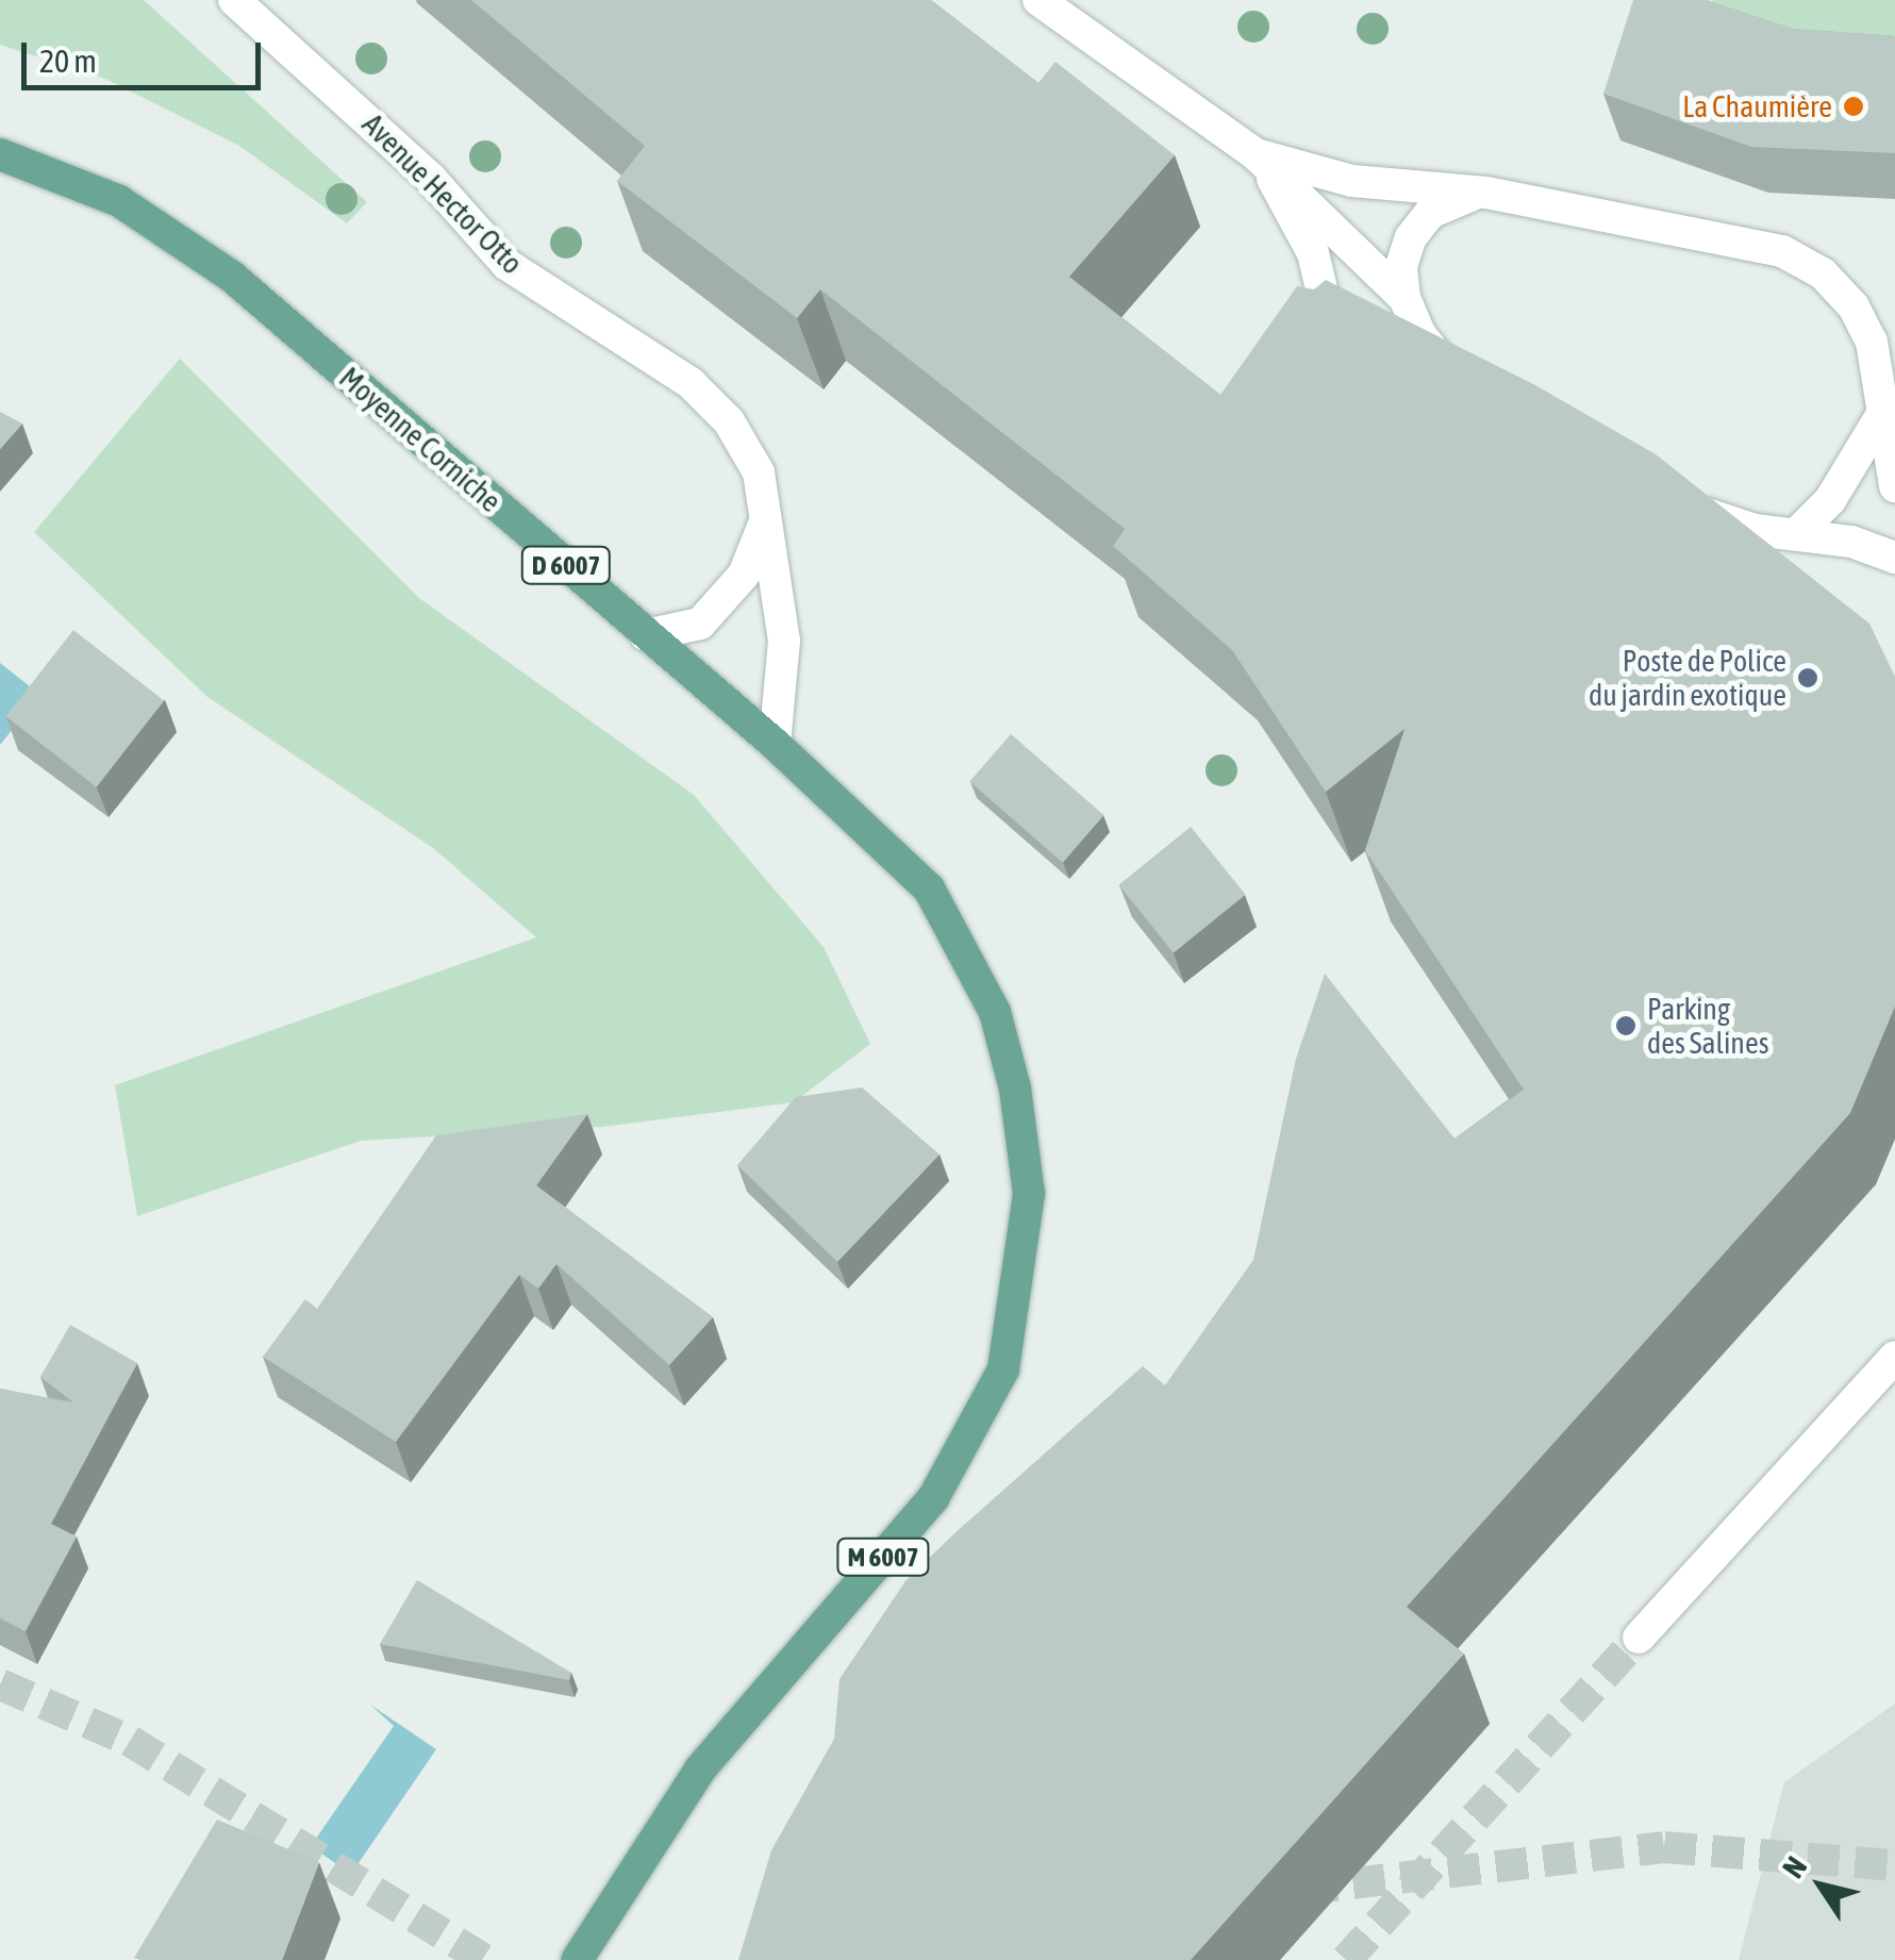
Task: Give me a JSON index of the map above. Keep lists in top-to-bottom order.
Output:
{
  "streets": {
    "main road": [
      "Avenue Hector Otto",
      "Moyenne Corniche",
      "D 6007",
      "M 6007"
    ]
  },
  "crossings": [
    ["Avenue Hector Otto", "Moyenne Corniche"],
    ["Moyenne Corniche", "M 6007"]
  ],
  "places": ["La Chaumière", "Poste de Police du jardin exotique", "Parking des Salines"],
  "scale_bar": "20 m",
  "north": "top left"
}
